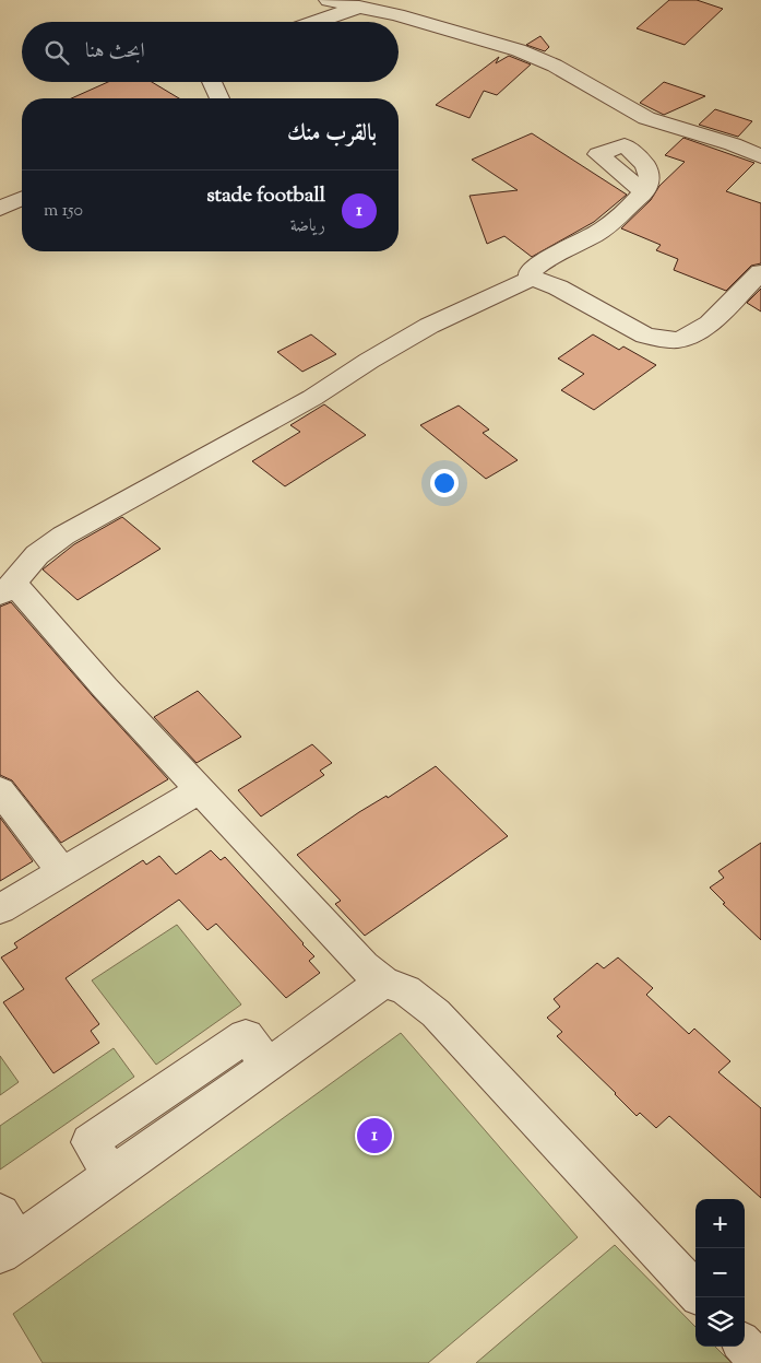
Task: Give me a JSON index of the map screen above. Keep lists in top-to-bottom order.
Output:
{
  "page": {
    "search": "ابحث هنا",
    "heading": "بالقرب منك",
    "list": [
      {
        "mark": "1",
        "name": "stade football",
        "note": "رياضة",
        "value": "150 m"
      }
    ],
    "pins": "1",
    "map_buttons": ["+", "−"]
  }
}
